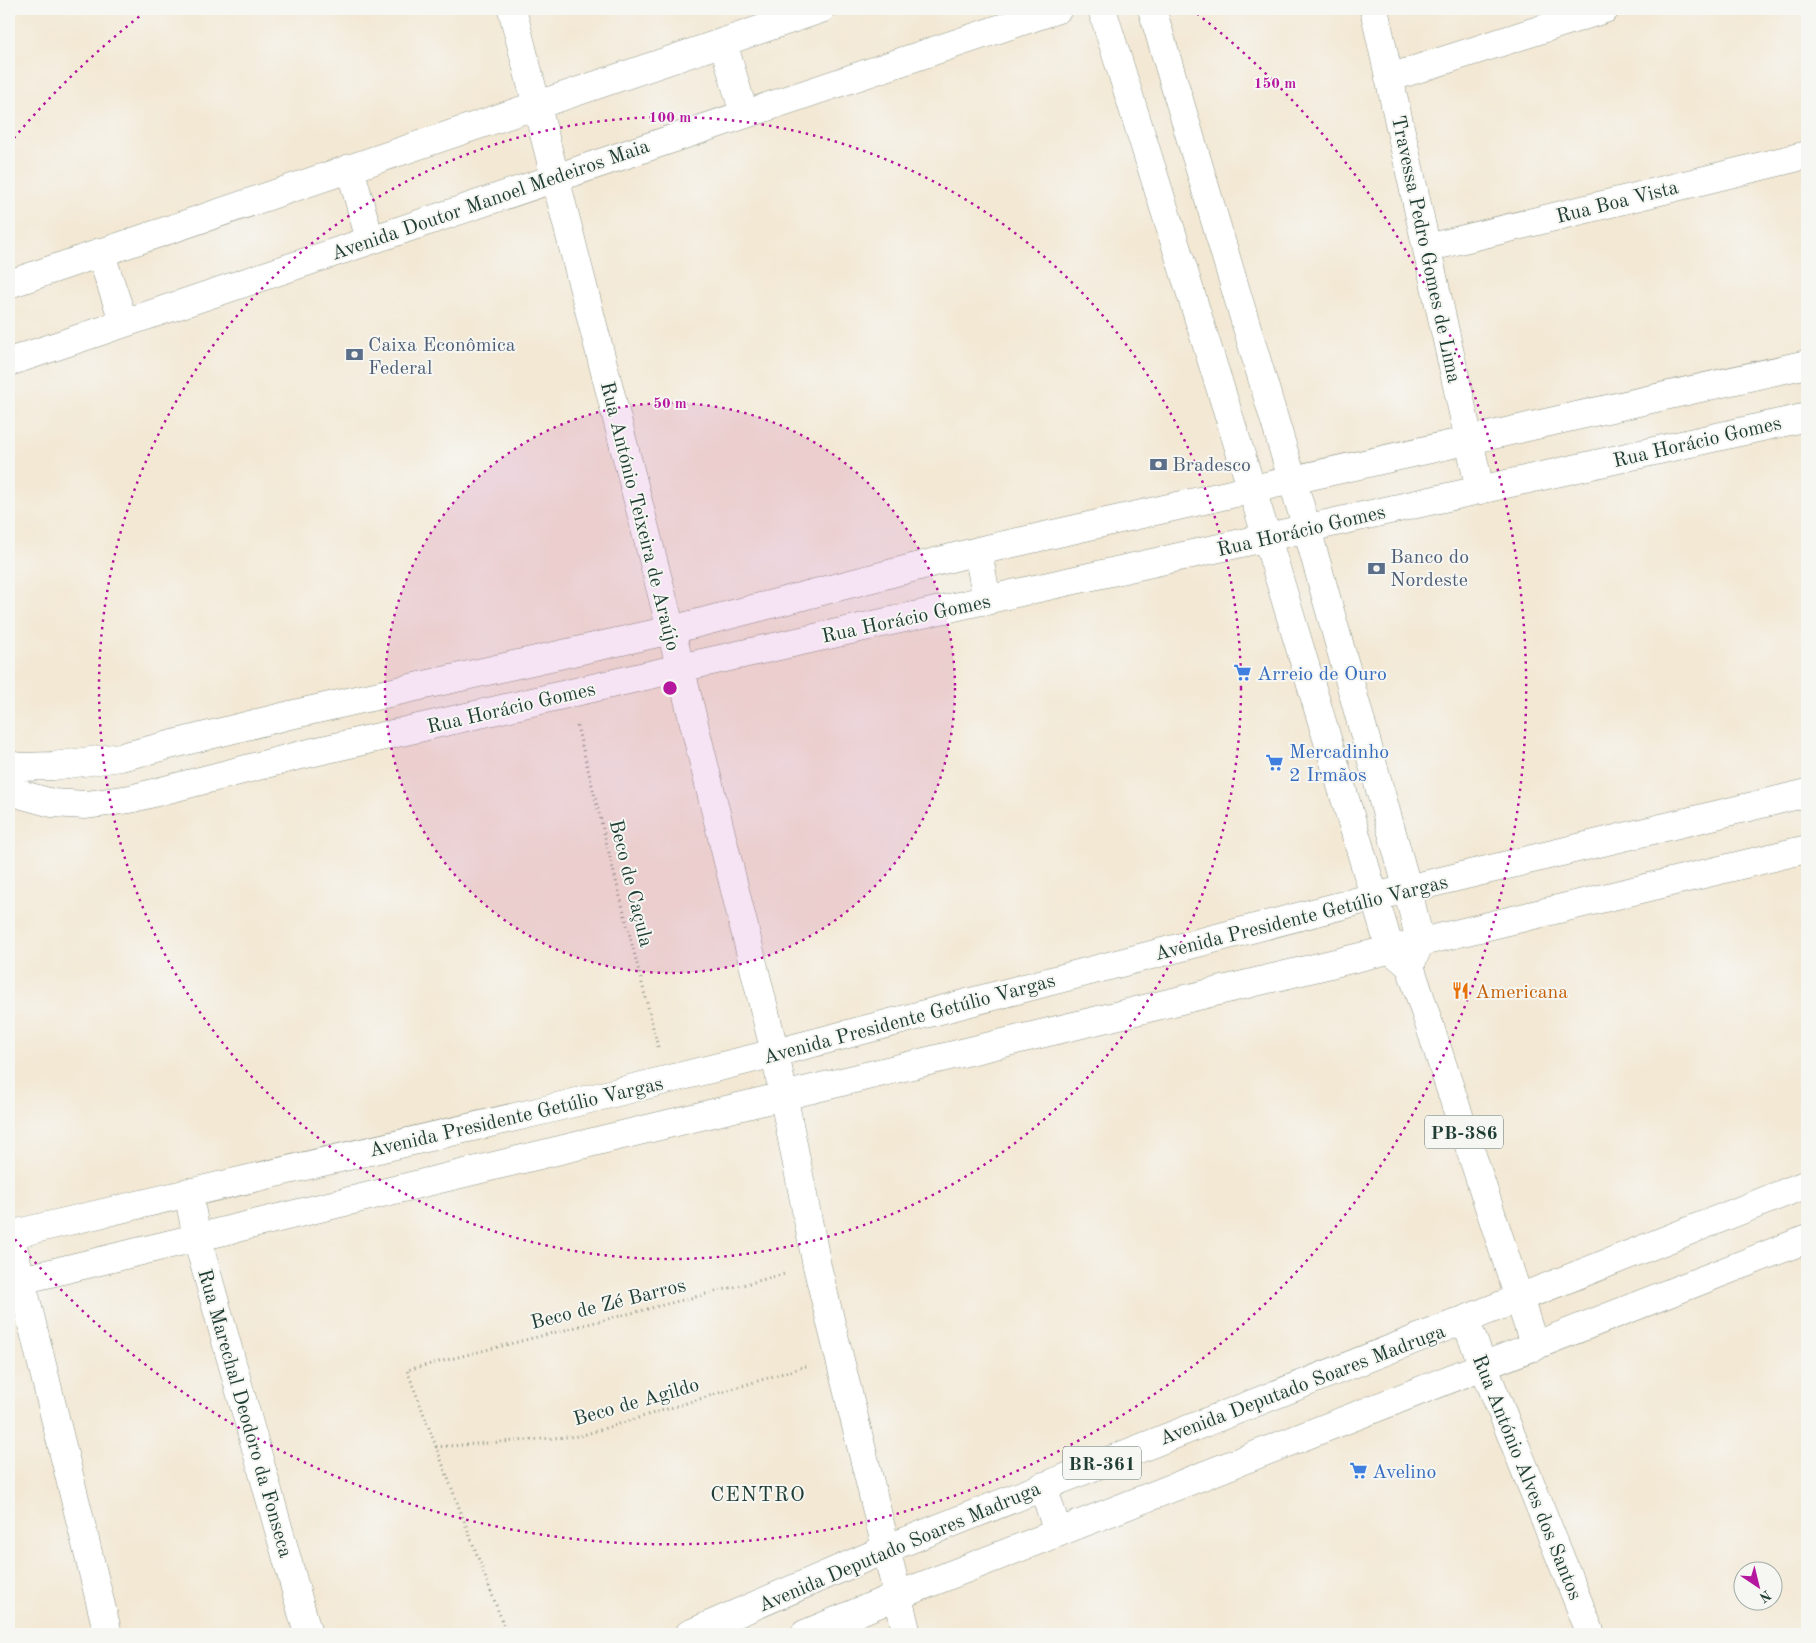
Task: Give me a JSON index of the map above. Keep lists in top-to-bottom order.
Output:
{
  "streets": {
    "street": [
      "Avenida Doutor Manoel Medeiros Maia",
      "Rua Boa Vista",
      "Travessa Pedro Gomes de Lima",
      "Rua Horácio Gomes",
      "Rua António Teixeira de Araújo",
      "Avenida Presidente Getúlio Vargas",
      "PB-386",
      "Avenida Deputado Soares Madruga",
      "Rua Marechal Deodoro da Fonseca",
      "BR-361",
      "Rua António Alves dos Santos"
    ],
    "path": ["Beco de Caçula", "Beco de Zé Barros", "Beco de Agildo"]
  },
  "crossings": [
    ["Avenida Doutor Manoel Medeiros Maia", "Rua António Teixeira de Araújo"],
    ["Rua Boa Vista", "Travessa Pedro Gomes de Lima"],
    ["Travessa Pedro Gomes de Lima", "Rua Horácio Gomes"],
    ["Rua Horácio Gomes", "Rua António Teixeira de Araújo"],
    ["Rua Horácio Gomes", "Beco de Caçula"],
    ["Rua Horácio Gomes", "PB-386"],
    ["Rua António Teixeira de Araújo", "Avenida Presidente Getúlio Vargas"],
    ["Rua António Teixeira de Araújo", "Beco de Zé Barros"],
    ["Rua António Teixeira de Araújo", "Avenida Deputado Soares Madruga"],
    ["Rua António Teixeira de Araújo", "Beco de Agildo"],
    ["Rua António Teixeira de Araújo", "BR-361"],
    ["Beco de Caçula", "Avenida Presidente Getúlio Vargas"],
    ["Avenida Presidente Getúlio Vargas", "PB-386"],
    ["Avenida Presidente Getúlio Vargas", "Rua Marechal Deodoro da Fonseca"],
    ["PB-386", "Avenida Deputado Soares Madruga"],
    ["PB-386", "BR-361"],
    ["Beco de Zé Barros", "Beco de Agildo"],
    ["Avenida Deputado Soares Madruga", "Rua António Alves dos Santos"],
    ["BR-361", "Rua António Alves dos Santos"]
  ],
  "districts": ["CENTRO"],
  "places": {
    "bank": ["Caixa Econômica Federal", "Bradesco", "Banco do Nordeste"],
    "supermarket": ["Arreio de Ouro", "Mercadinho 2 Irmãos", "Avelino"],
    "restaurant": ["Americana"]
  },
  "north": "bottom right",
  "rings": ["150 m", "100 m", "50 m"]
}
